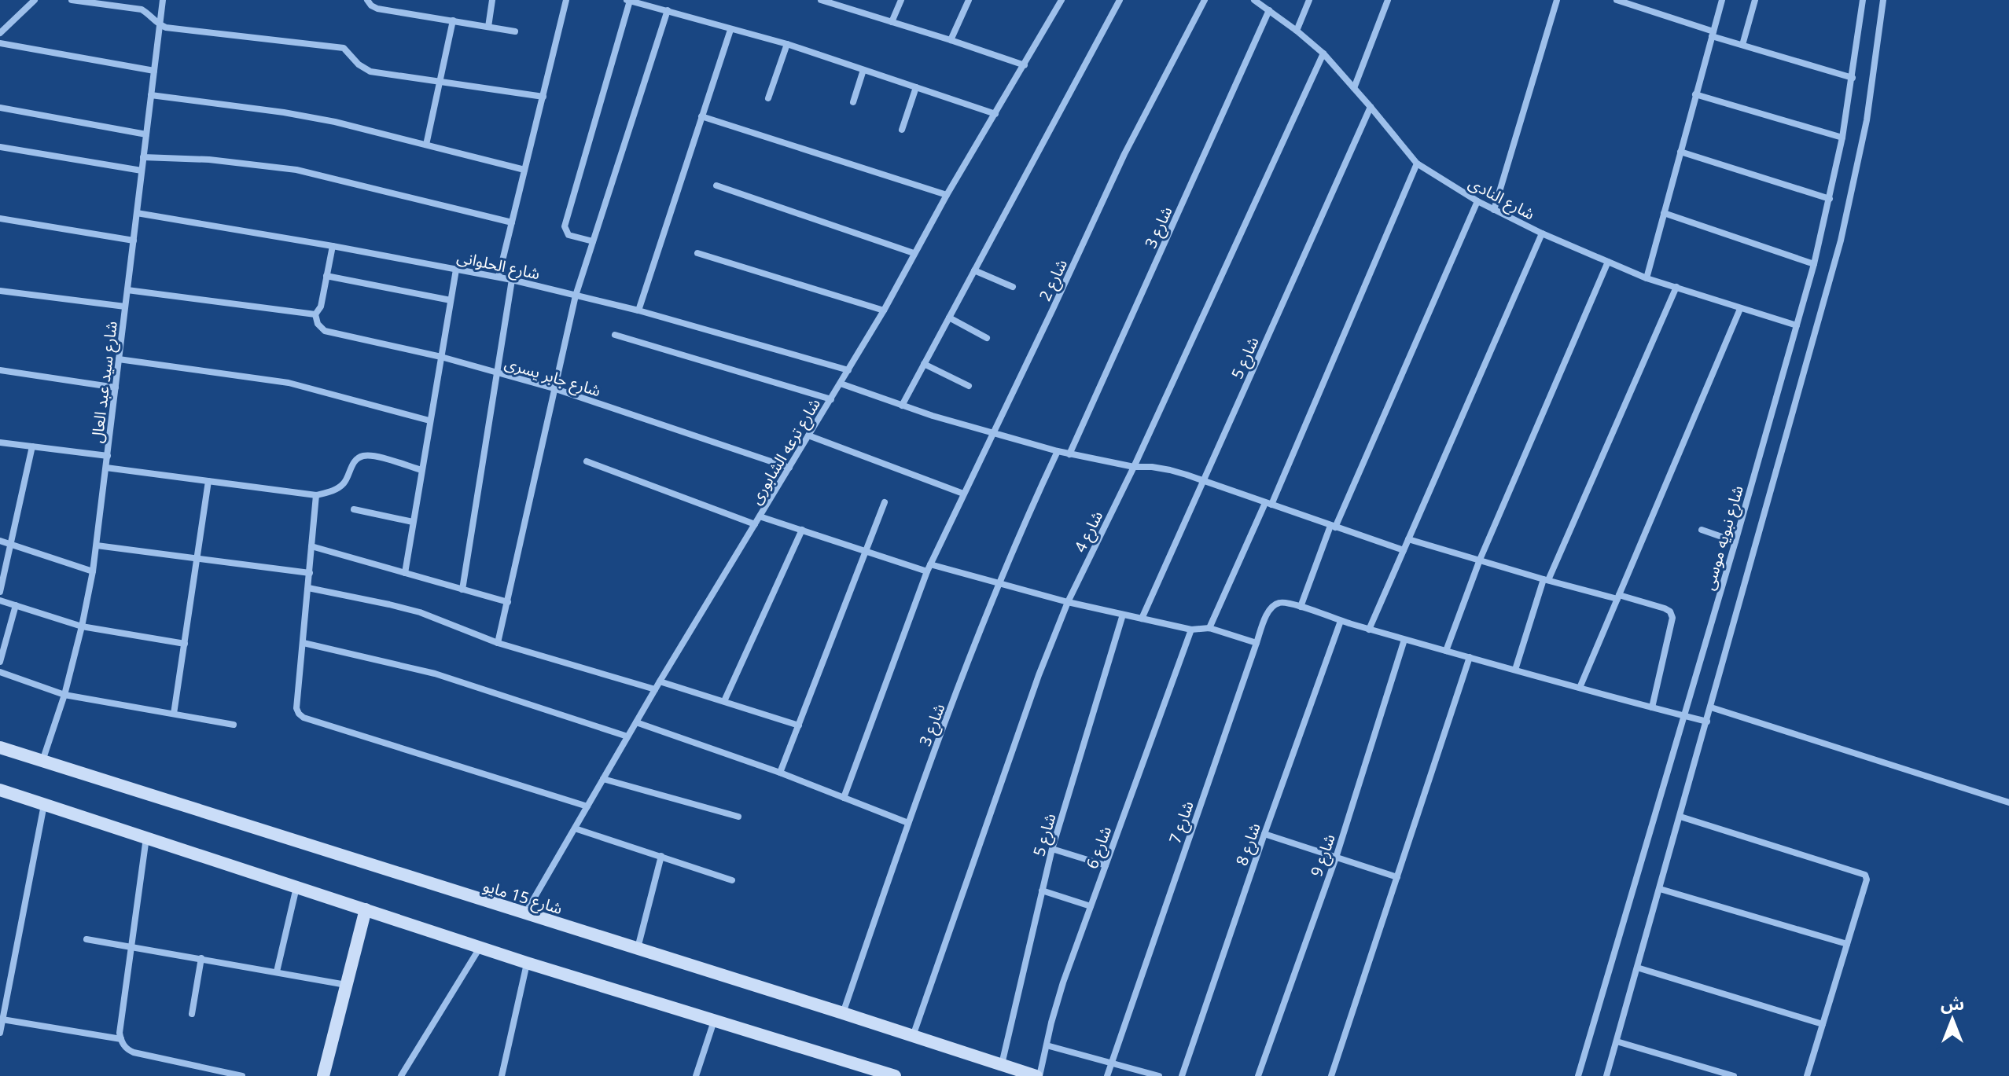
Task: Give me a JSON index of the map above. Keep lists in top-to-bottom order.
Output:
{
  "streets": {
    "main road": ["شارع 15 مايو"],
    "street": [
      "شارع النادى",
      "شارع 3",
      "شارع الحلوانى",
      "شارع 2",
      "شارع 5",
      "شارع جابر يسرى",
      "شارع سيد عبد العال",
      "شارع ترعه الشابورى",
      "شارع 4",
      "شارع نبويه موسى",
      "شارع 7",
      "شارع 8",
      "شارع 6",
      "شارع 9"
    ]
  },
  "crossings": [
    ["شارع النادى", "شارع 3"],
    ["شارع النادى", "شارع 5"],
    ["شارع النادى", "شارع 4"],
    ["شارع النادى", "شارع نبويه موسى"],
    ["شارع 3", "شارع 15 مايو"],
    ["شارع الحلوانى", "شارع سيد عبد العال"],
    ["شارع الحلوانى", "شارع ترعه الشابورى"],
    ["شارع 5", "شارع 15 مايو"],
    ["شارع جابر يسرى", "شارع ترعه الشابورى"],
    ["شارع سيد عبد العال", "شارع 15 مايو"],
    ["شارع ترعه الشابورى", "شارع 15 مايو"],
    ["شارع 4", "شارع 15 مايو"],
    ["شارع 6", "شارع 15 مايو"]
  ],
  "north": "top"
}
